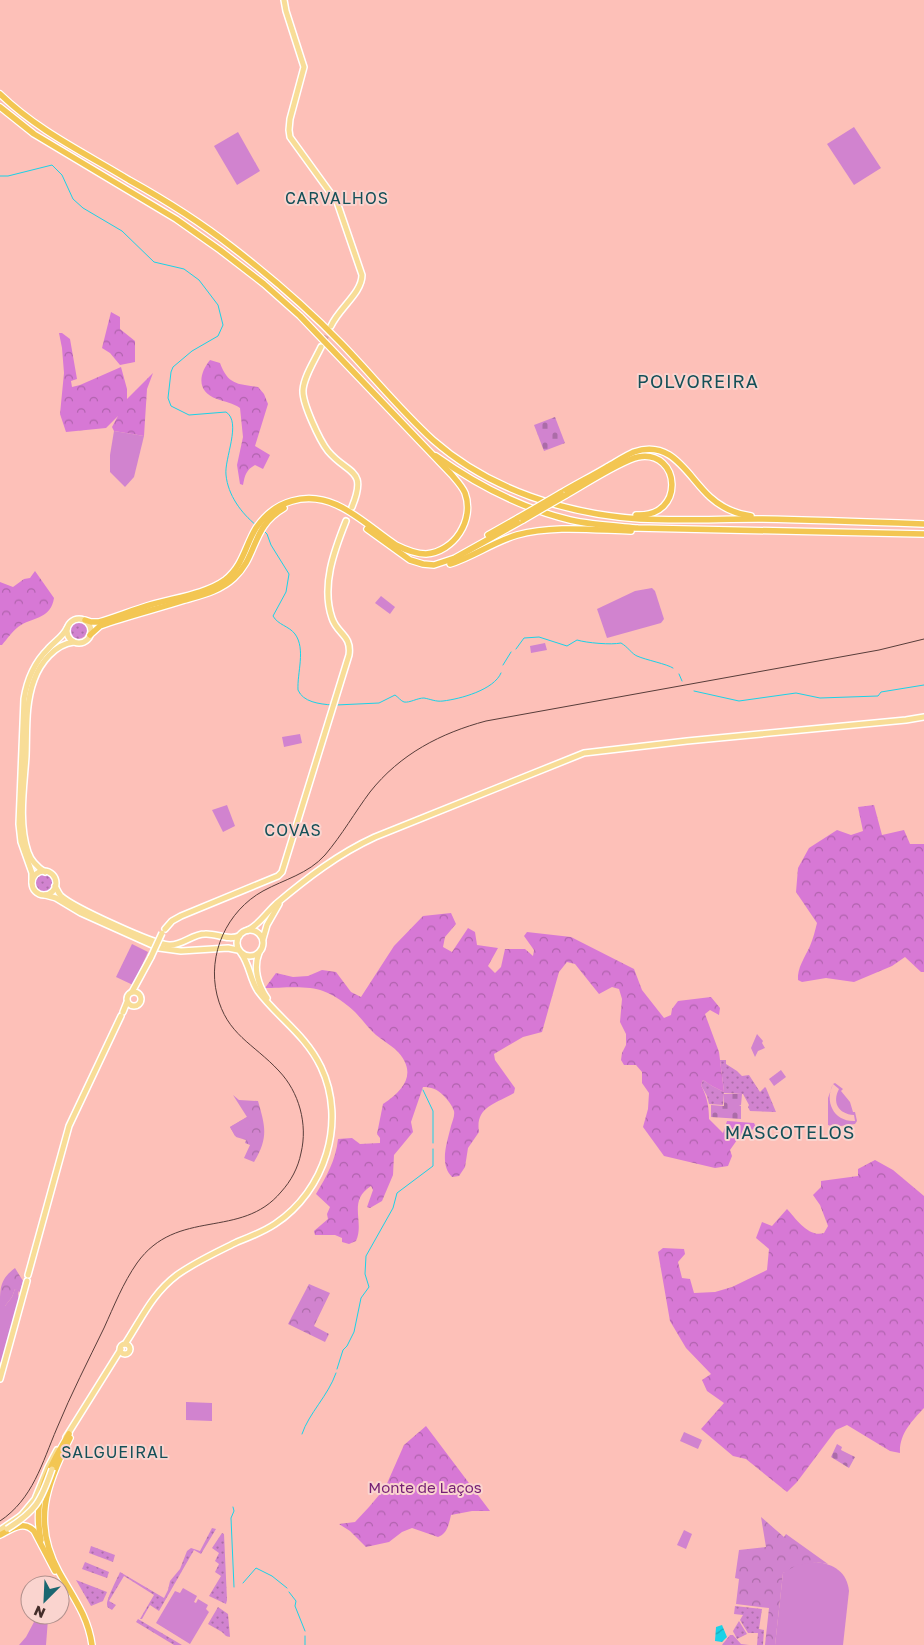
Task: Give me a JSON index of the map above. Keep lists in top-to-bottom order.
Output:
{
  "districts": [
    "CARVALHOS",
    "POLVOREIRA",
    "COVAS",
    "MASCOTELOS",
    "SALGUEIRAL"
  ],
  "parks": ["Monte de Laços"],
  "north": "bottom left"
}
